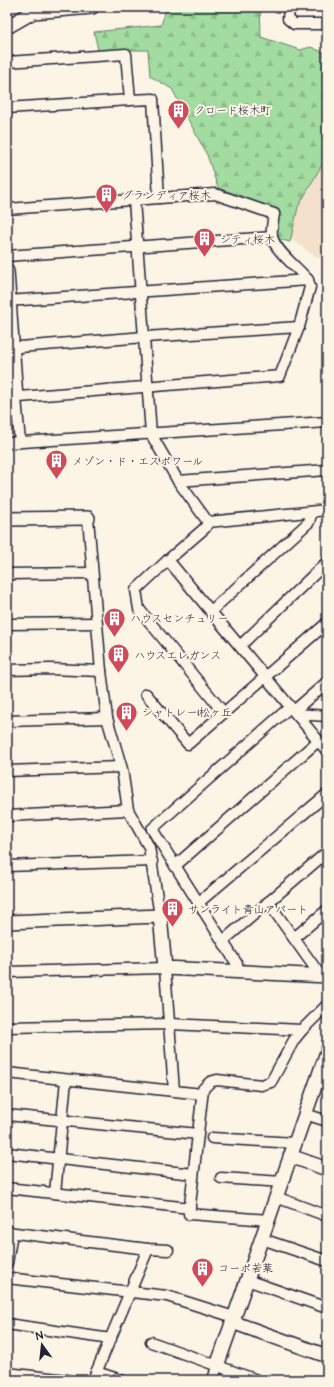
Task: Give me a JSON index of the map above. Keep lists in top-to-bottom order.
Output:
{
  "places": {
    "building": [
      "クロード桜木町",
      "グランディア桜木",
      "シティ桜木",
      "メゾン・ド・エスポワール",
      "ハウスセンチュリー",
      "ハウスエレガンス",
      "シャトレーI松ヶ丘",
      "サンライト青山アパート",
      "コーポ若葉"
    ]
  },
  "north": "top"
}
